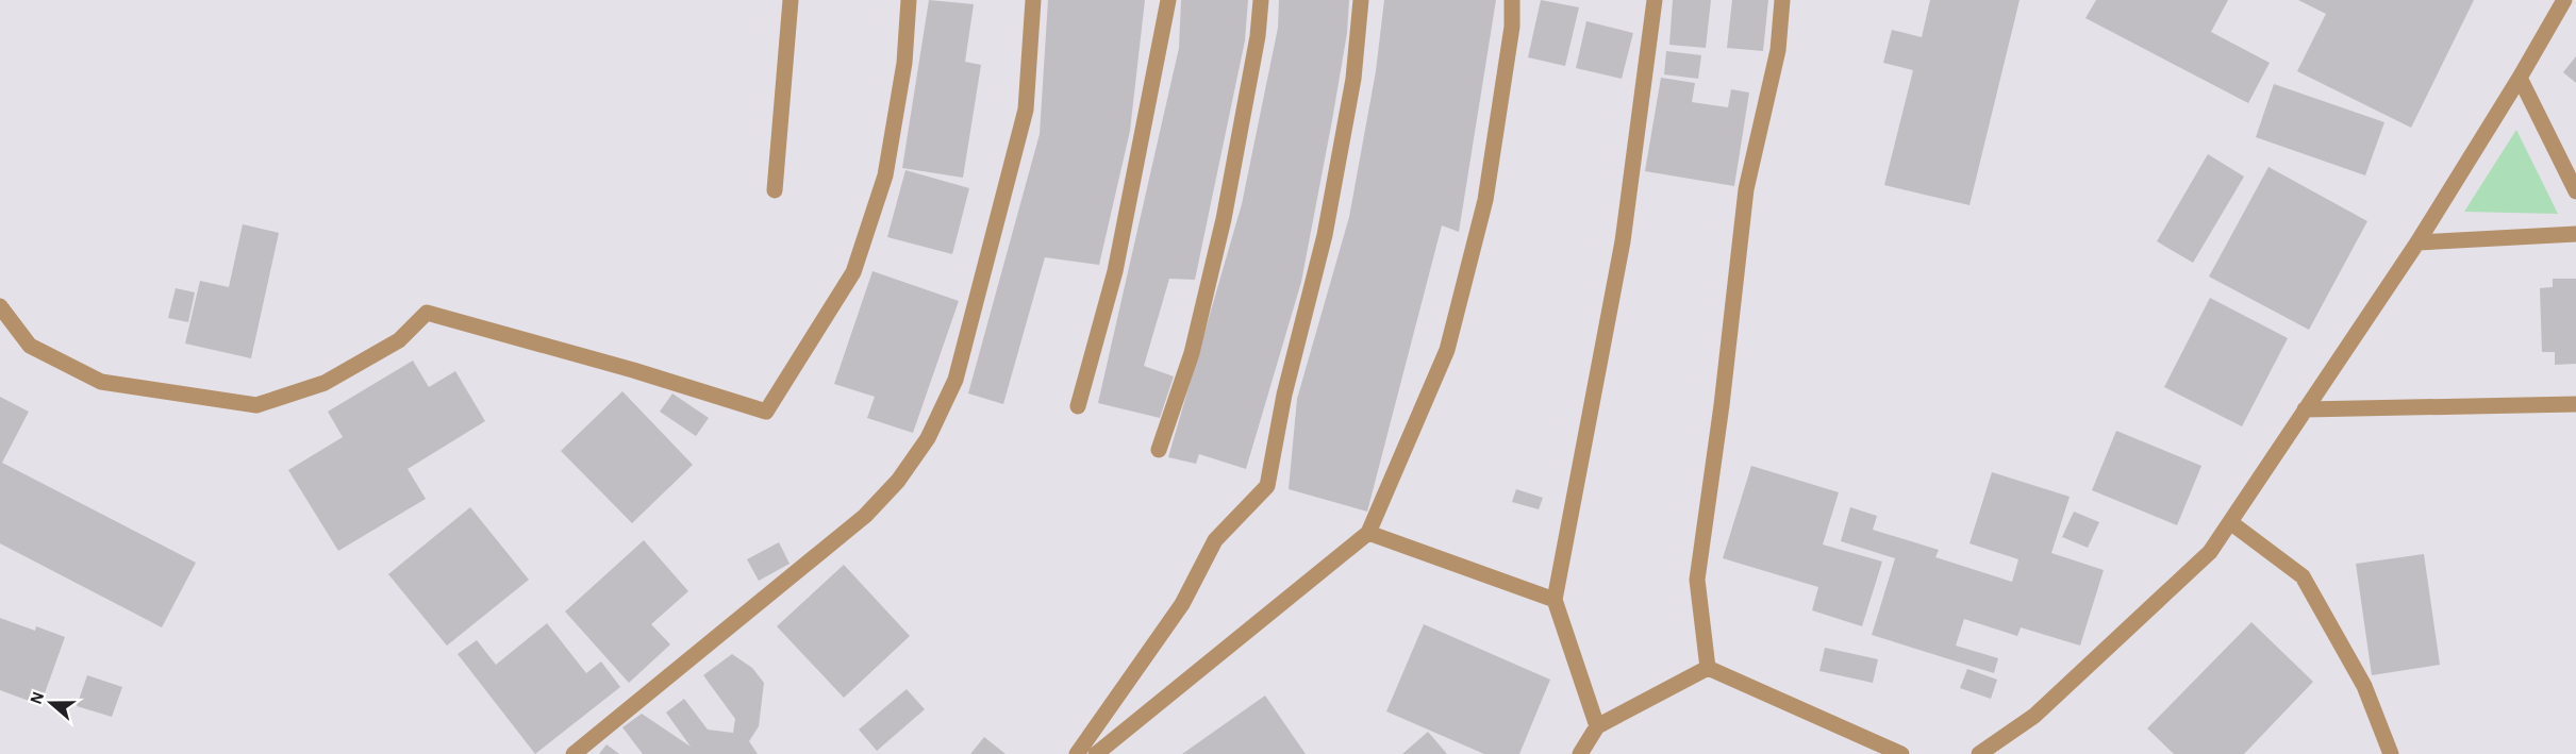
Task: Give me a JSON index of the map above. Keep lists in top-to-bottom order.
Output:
{
  "north": "left"
}
